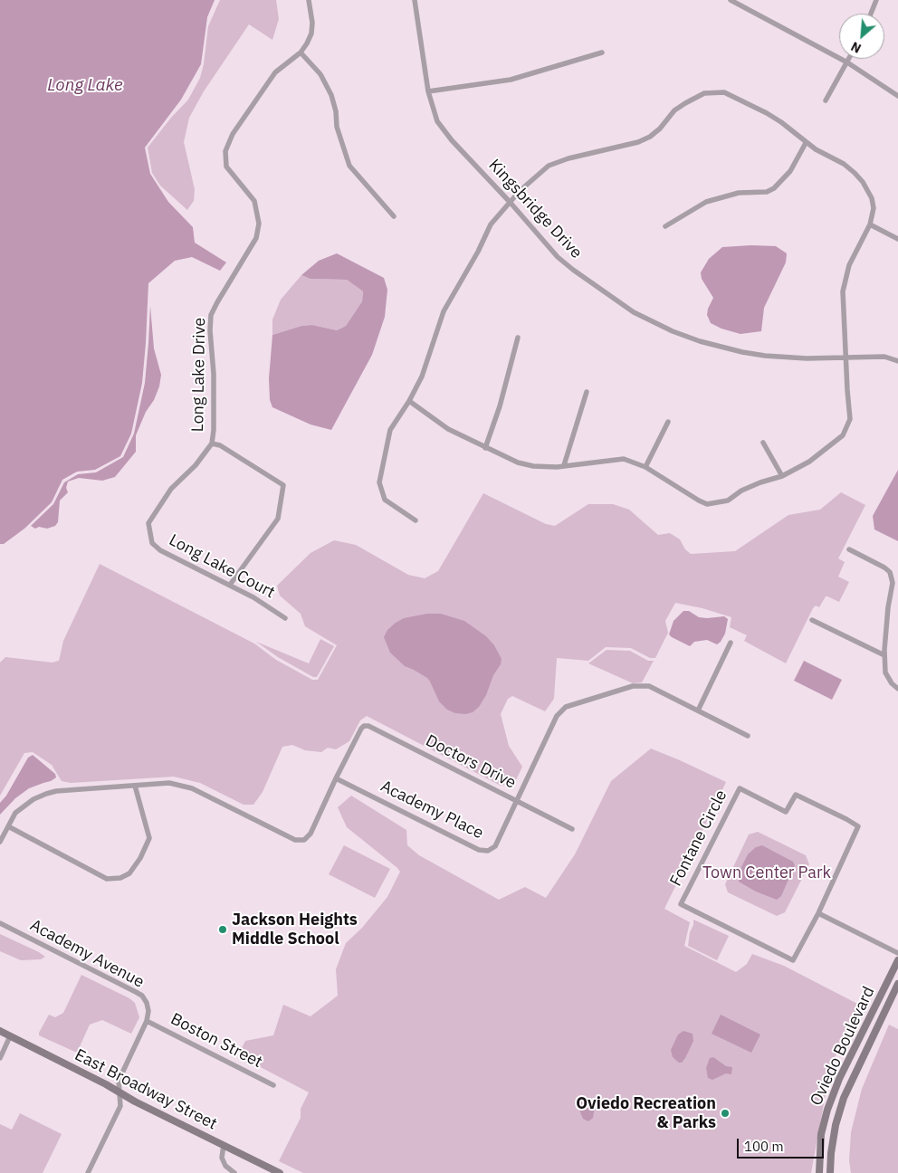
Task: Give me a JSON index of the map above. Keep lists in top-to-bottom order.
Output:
{
  "streets": {
    "street": [
      "Kingsbridge Drive",
      "Long Lake Drive",
      "Long Lake Court",
      "Doctors Drive",
      "Academy Place",
      "Fontane Circle",
      "Academy Avenue",
      "Boston Street",
      "Oviedo Boulevard",
      "East Broadway Street"
    ]
  },
  "crossings": [
    ["Long Lake Drive", "Long Lake Court"],
    ["Doctors Drive", "Academy Place"],
    ["Academy Avenue", "Boston Street"]
  ],
  "water": ["Long Lake"],
  "parks": ["Town Center Park"],
  "places": ["Jackson Heights Middle School", "Oviedo Recreation & Parks"],
  "scale_bar": "100 m",
  "north": "bottom left"
}
